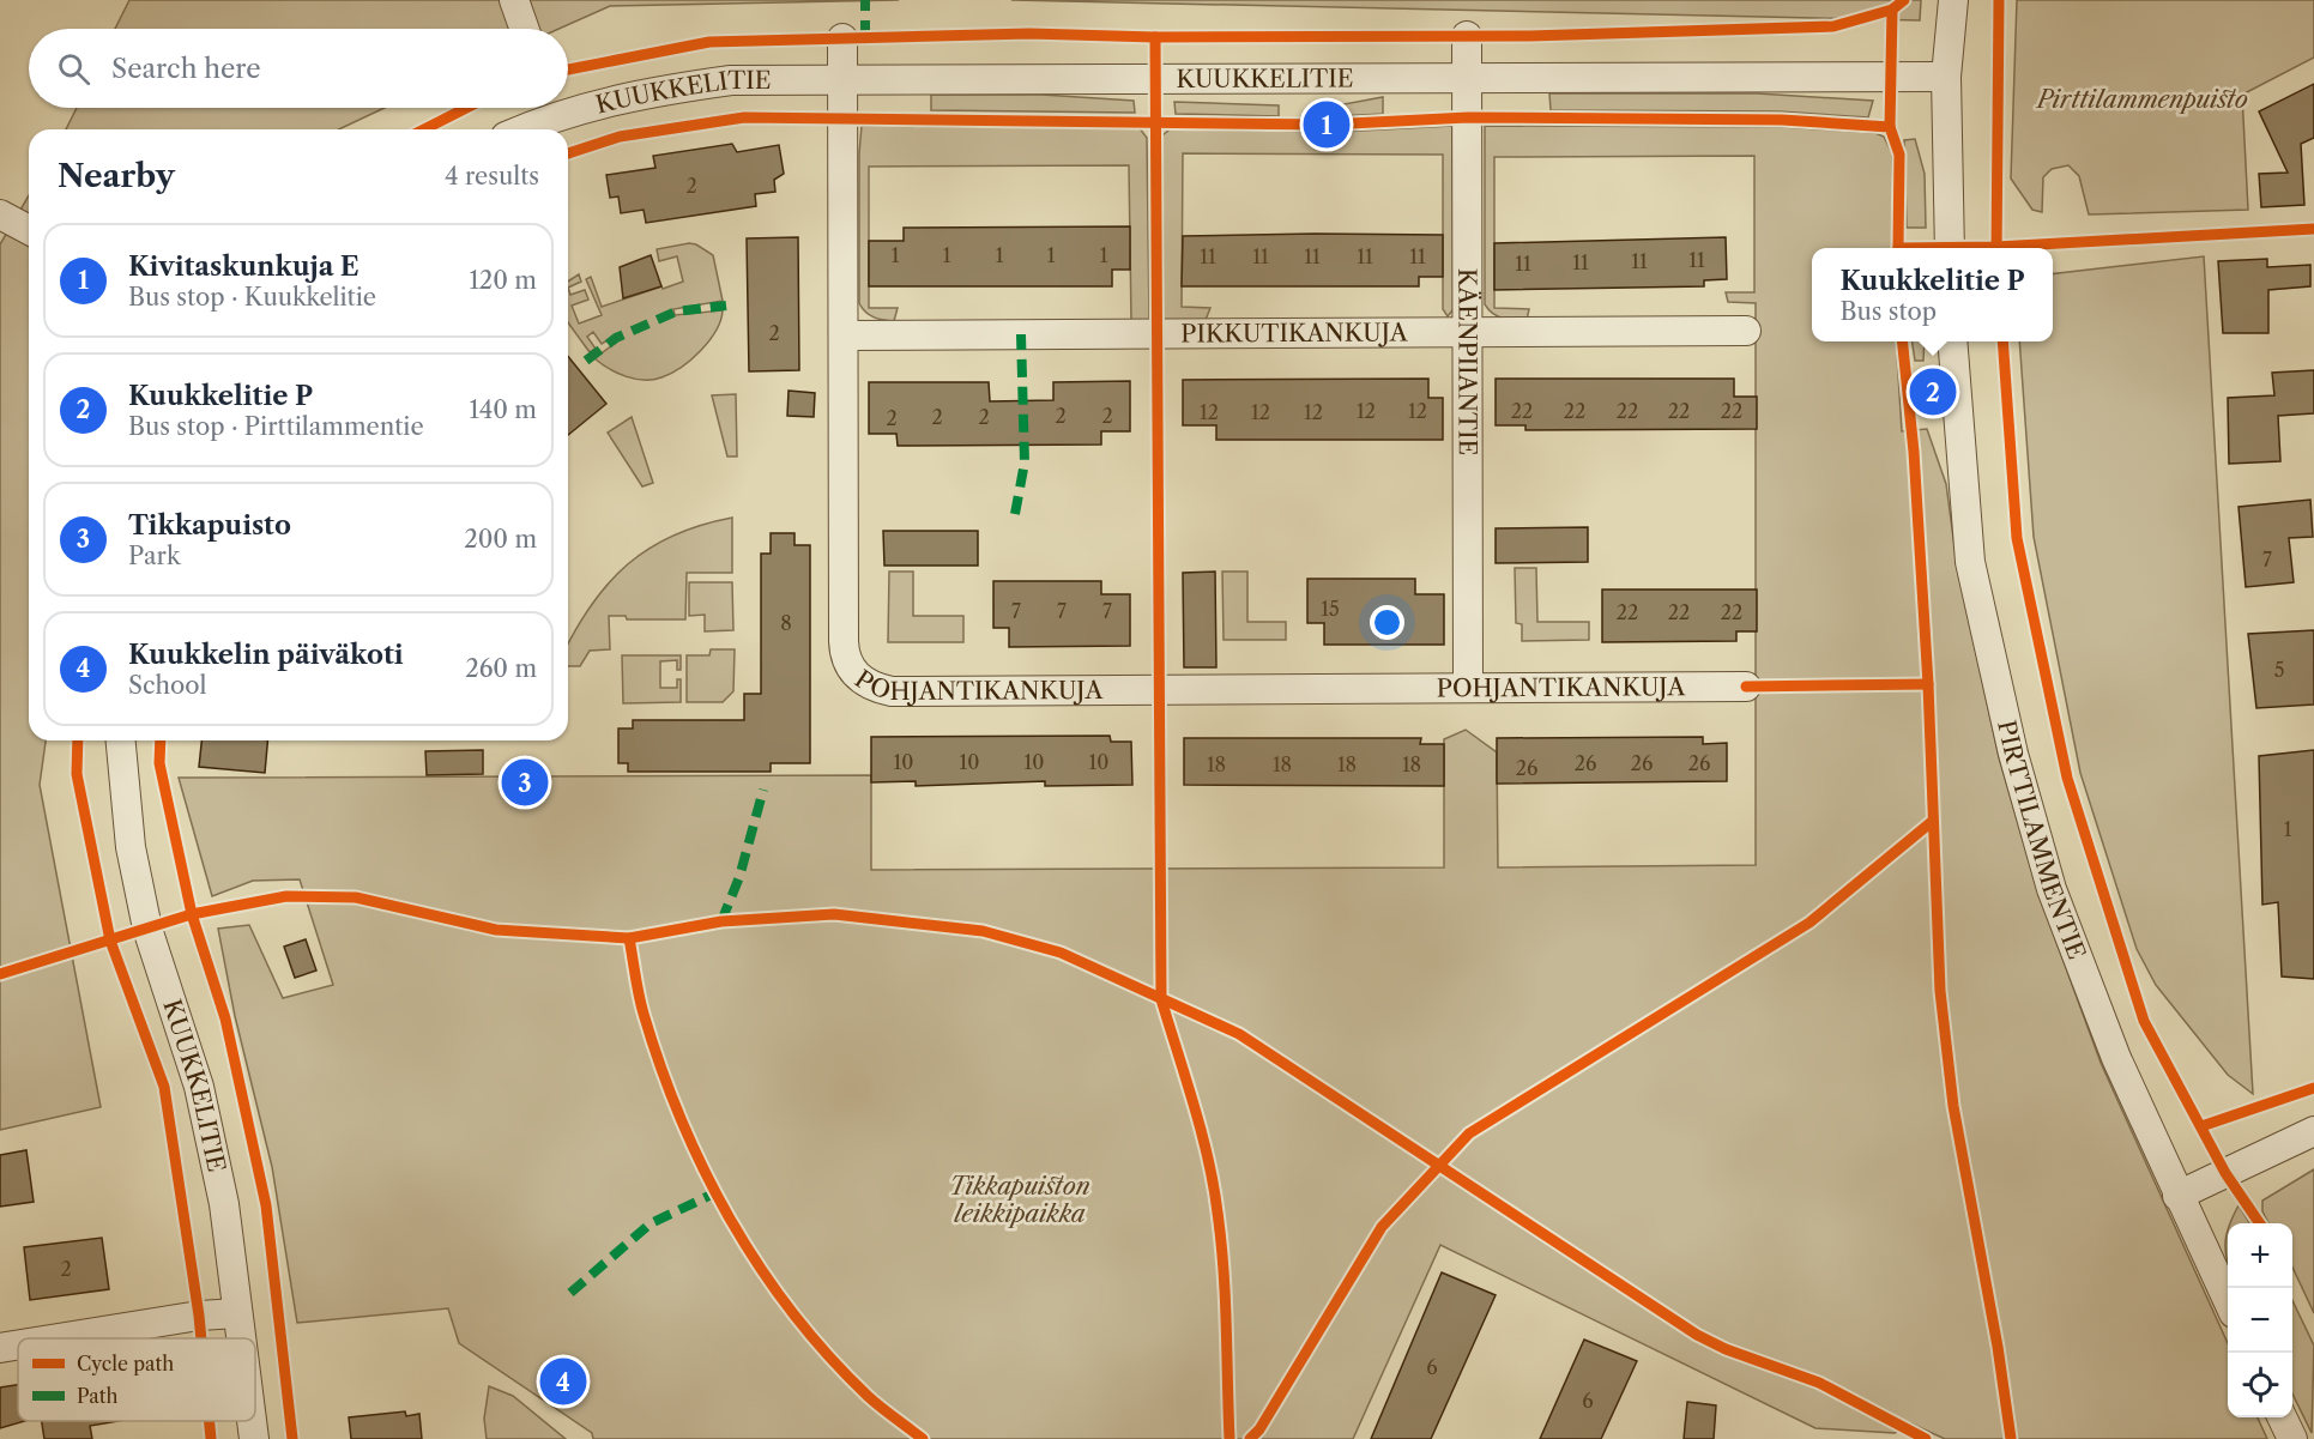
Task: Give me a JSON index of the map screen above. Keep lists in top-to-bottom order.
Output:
{
  "streets": {
    "street": [
      "KUUKKELITIE",
      "PIKKUTIKANKUJA",
      "KÄENPIIANTIE",
      "POHJANTIKANKUJA",
      "PIRTTILAMMENTIE"
    ]
  },
  "crossings": [
    ["KUUKKELITIE", "KÄENPIIANTIE"],
    ["KUUKKELITIE", "POHJANTIKANKUJA"],
    ["PIKKUTIKANKUJA", "KÄENPIIANTIE"],
    ["PIKKUTIKANKUJA", "POHJANTIKANKUJA"],
    ["KÄENPIIANTIE", "POHJANTIKANKUJA"]
  ],
  "parks": ["Pirttilammenpuisto", "Tikkapuiston leikkipaikka"],
  "house_numbers": [
    "2",
    "1",
    "1",
    "1",
    "1",
    "1",
    "11",
    "11",
    "11",
    "11",
    "11",
    "11",
    "11",
    "11",
    "11",
    "2",
    "12",
    "12",
    "22",
    "22",
    "22",
    "22",
    "22",
    "12",
    "12",
    "12",
    "2",
    "2",
    "2",
    "2",
    "2",
    "7",
    "15",
    "7",
    "7",
    "7",
    "22",
    "22",
    "22",
    "8",
    "5",
    "10",
    "10",
    "10",
    "10",
    "26",
    "26",
    "26",
    "18",
    "18",
    "18",
    "18",
    "26",
    "1",
    "2",
    "6",
    "6"
  ],
  "legend": ["Cycle path", "Path"],
  "page": {
    "search": "Search here",
    "pins": [
      "1",
      "2",
      "3",
      "4"
    ],
    "heading": ["Nearby", "4 results"],
    "list": [
      {
        "mark": "1",
        "name": "Kivitaskunkuja E",
        "note": "Bus stop · Kuukkelitie",
        "value": "120 m"
      },
      {
        "mark": "2",
        "name": "Kuukkelitie P",
        "note": "Bus stop · Pirttilammentie",
        "value": "140 m"
      },
      {
        "mark": "3",
        "name": "Tikkapuisto",
        "note": "Park",
        "value": "200 m"
      },
      {
        "mark": "4",
        "name": "Kuukkelin päiväkoti",
        "note": "School",
        "value": "260 m"
      }
    ],
    "popup": ["Kuukkelitie P", "Bus stop"],
    "map_buttons": ["+", "−"]
  }
}
